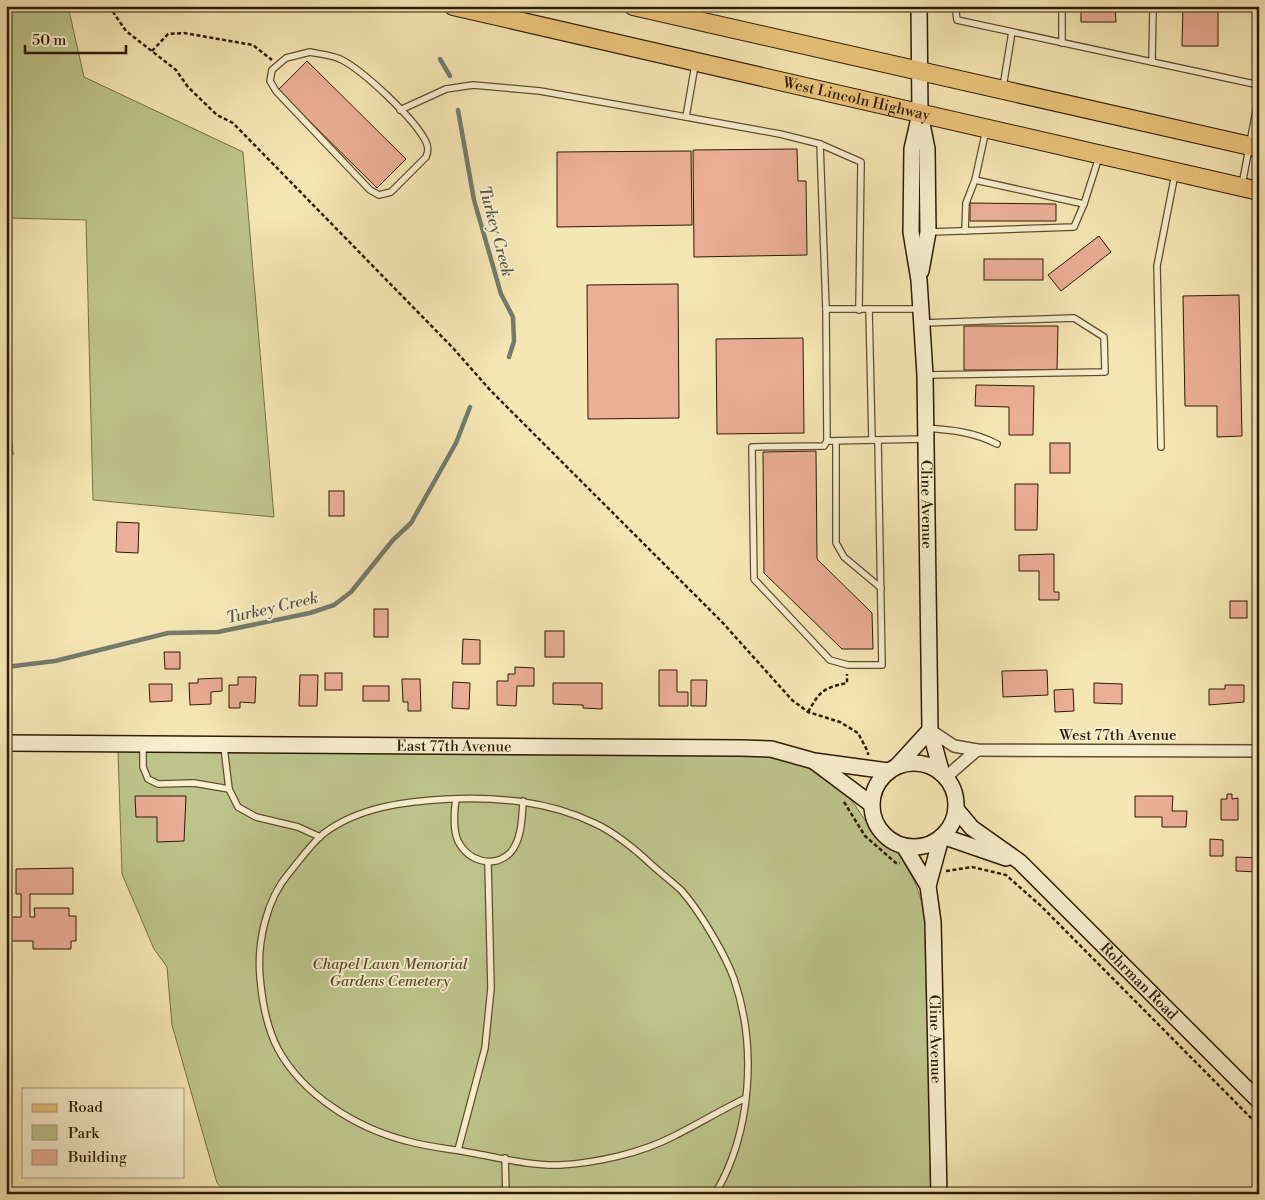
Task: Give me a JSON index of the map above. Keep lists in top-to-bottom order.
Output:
{
  "streets": {
    "main road": ["West Lincoln Highway"],
    "street": [
      "Cline Avenue",
      "West 77th Avenue",
      "East 77th Avenue",
      "Rohrman Road"
    ]
  },
  "crossings": [
    ["West Lincoln Highway", "Cline Avenue"],
    ["Cline Avenue", "West 77th Avenue"],
    ["Cline Avenue", "East 77th Avenue"],
    ["Cline Avenue", "Rohrman Road"],
    ["East 77th Avenue", "Rohrman Road"]
  ],
  "water": ["Turkey Creek"],
  "parks": ["Chapel Lawn Memorial Gardens Cemetery"],
  "legend": ["Road", "Park", "Building"],
  "scale_bar": "50 m"
}
